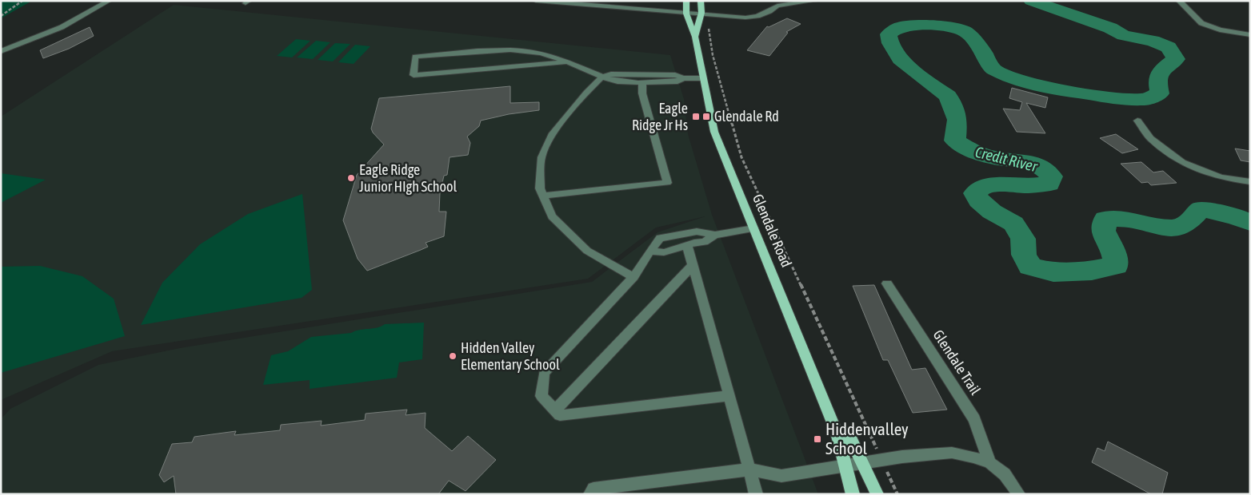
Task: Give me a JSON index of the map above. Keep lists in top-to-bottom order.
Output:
{
  "streets": {
    "main road": ["Glendale Road"],
    "street": ["Glendale Trail"]
  },
  "water": ["Credit River"],
  "places": {
    "transit": ["Eagle Ridge Jr Hs", "Glendale Rd", "Hiddenvalley School"],
    "other": ["Eagle Ridge Junior HIgh School", "Hidden Valley Elementary School"]
  }
}
